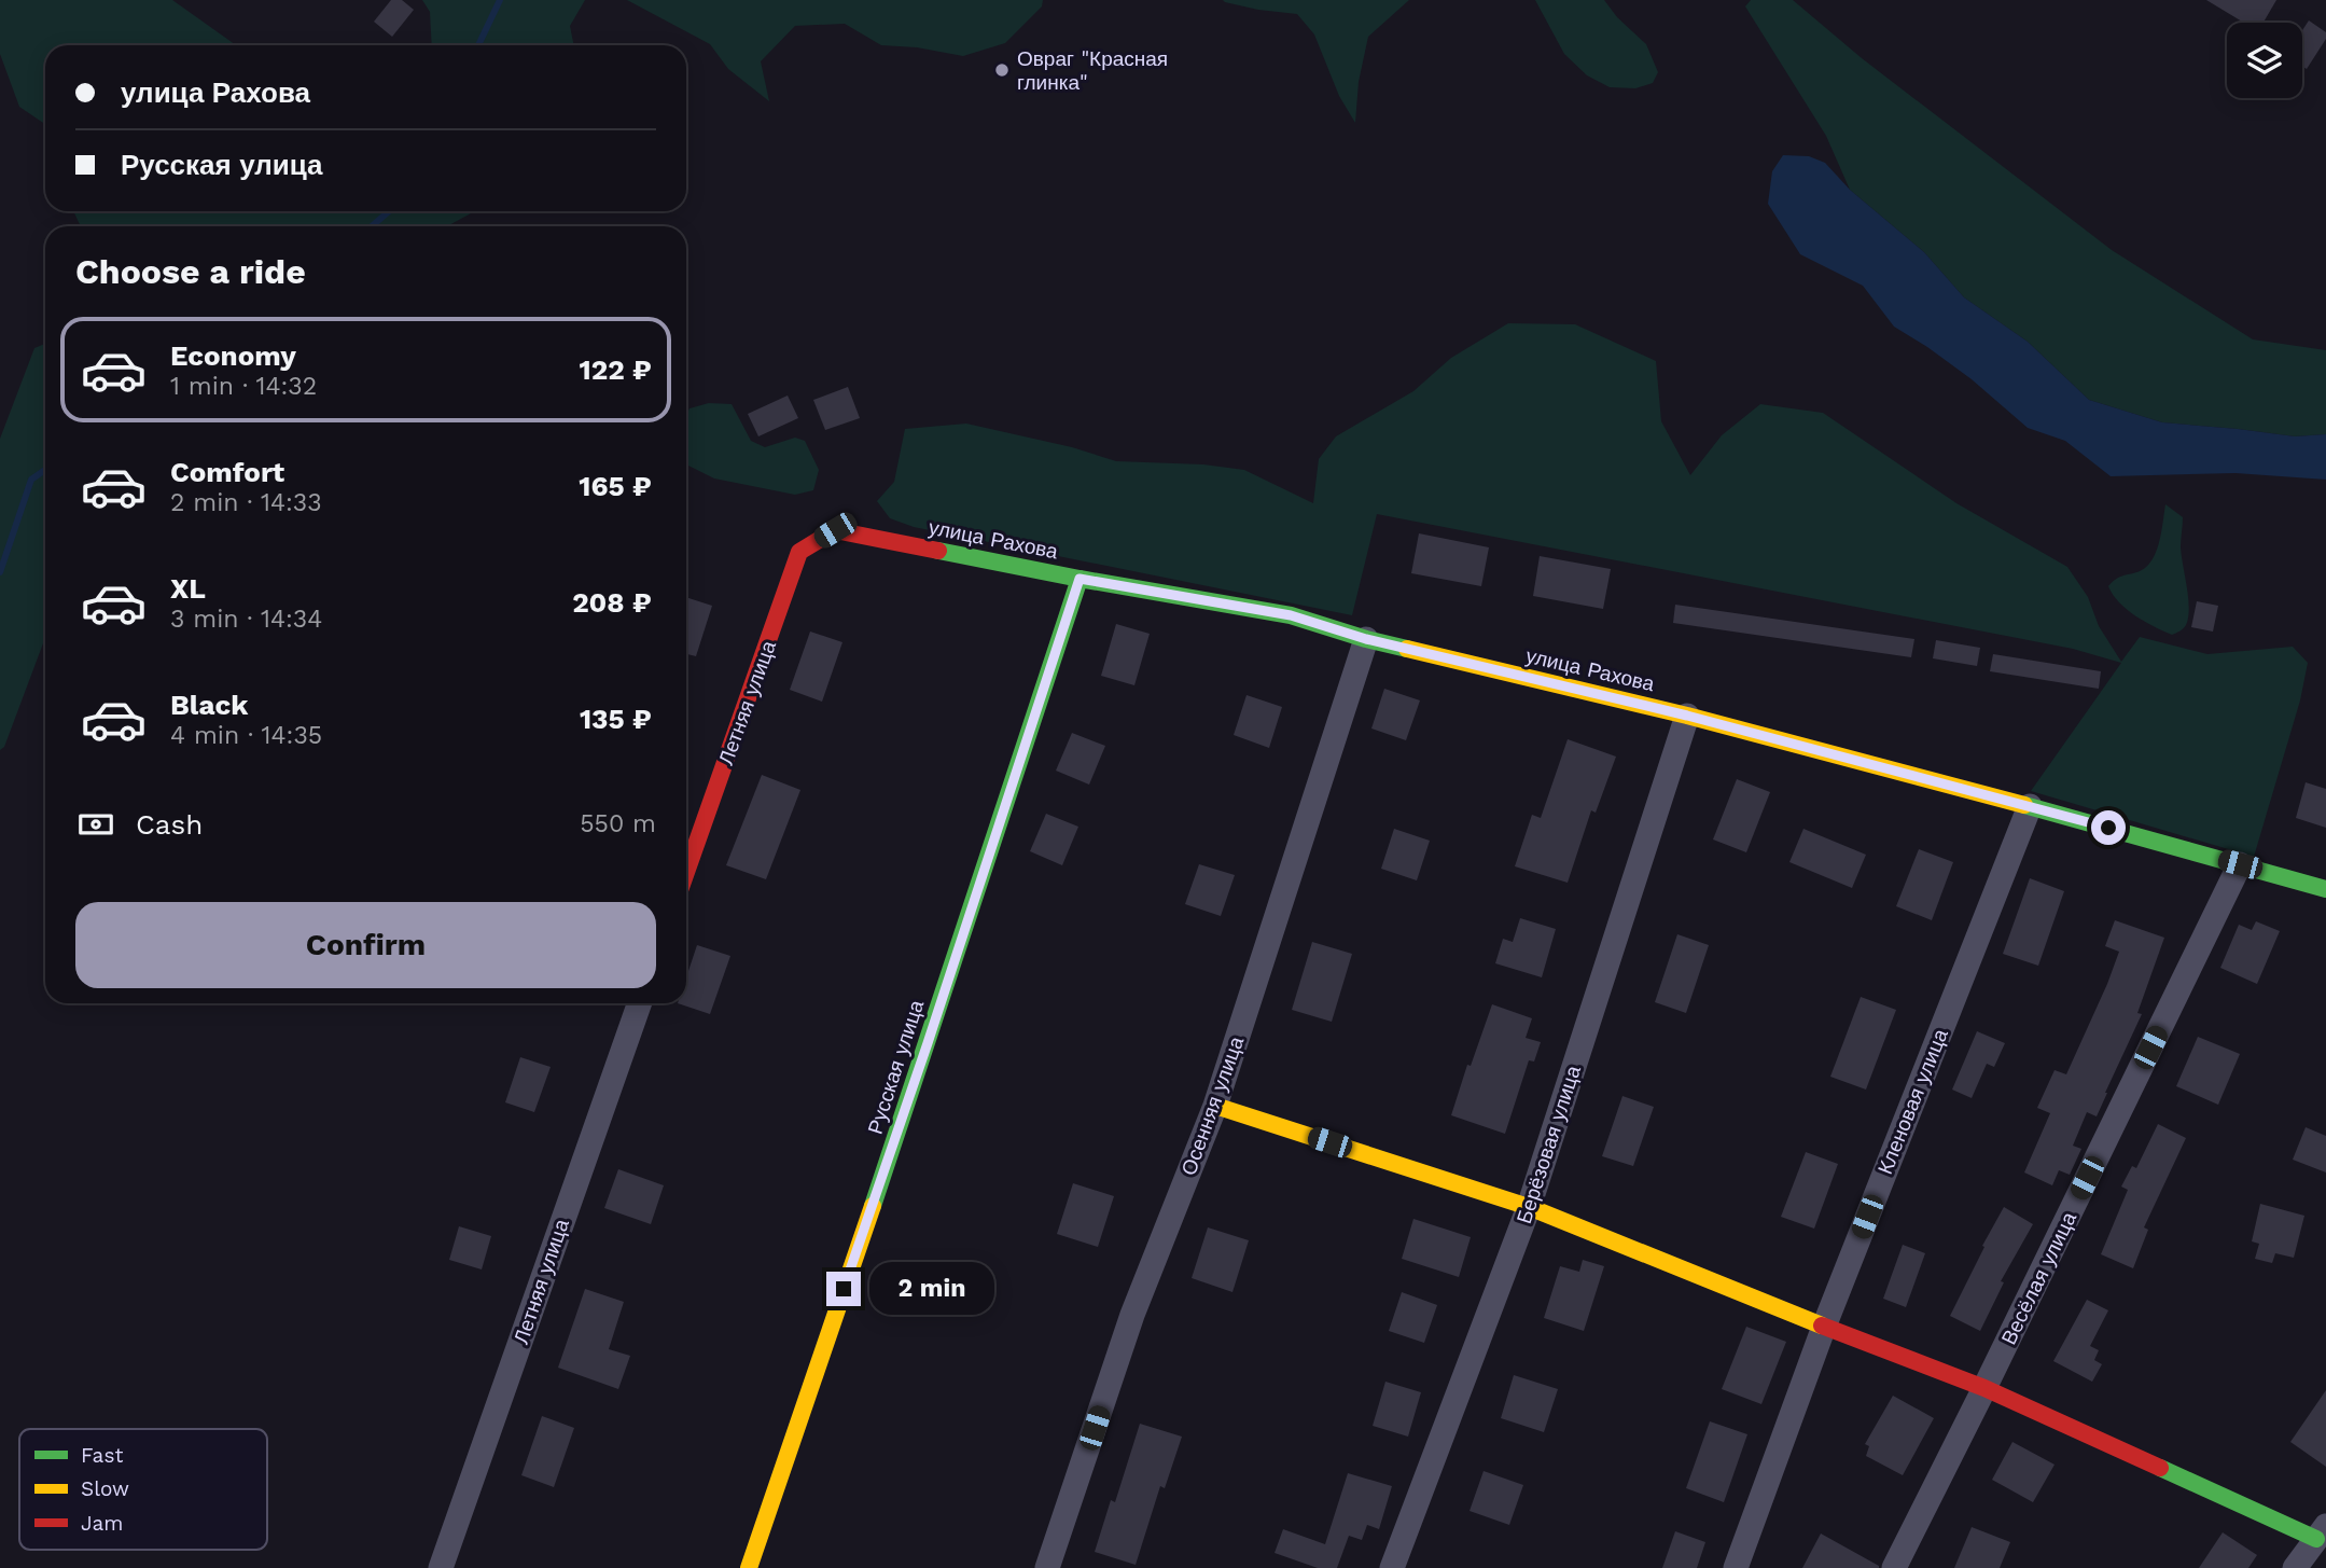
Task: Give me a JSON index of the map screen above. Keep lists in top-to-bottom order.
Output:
{
  "streets": {
    "street": [
      "улица Рахова",
      "Летняя улица",
      "Русская улица",
      "Кленовая улица",
      "Осенняя улица",
      "Берёзовая улица",
      "Весёлая улица"
    ]
  },
  "crossings": [
    ["улица Рахова", "Летняя улица"],
    ["улица Рахова", "Русская улица"],
    ["улица Рахова", "Кленовая улица"],
    ["улица Рахова", "Осенняя улица"],
    ["улица Рахова", "Берёзовая улица"],
    ["улица Рахова", "Весёлая улица"]
  ],
  "places": ["Овраг \"Красная глинка\""],
  "legend": ["Fast", "Slow", "Jam"],
  "page": {
    "banner": ["улица Рахова", "Русская улица"],
    "heading": "Choose a ride",
    "list": [
      {
        "name": "Economy",
        "note": "1 min · 14:32",
        "value": "122 ₽"
      },
      {
        "name": "Comfort",
        "note": "2 min · 14:33",
        "value": "165 ₽"
      },
      {
        "name": "XL",
        "note": "3 min · 14:34",
        "value": "208 ₽"
      },
      {
        "name": "Black",
        "note": "4 min · 14:35",
        "value": "135 ₽"
      }
    ],
    "pay": ["Cash", "550 m"],
    "buttons": "Confirm",
    "bubble": "2 min"
  }
}
